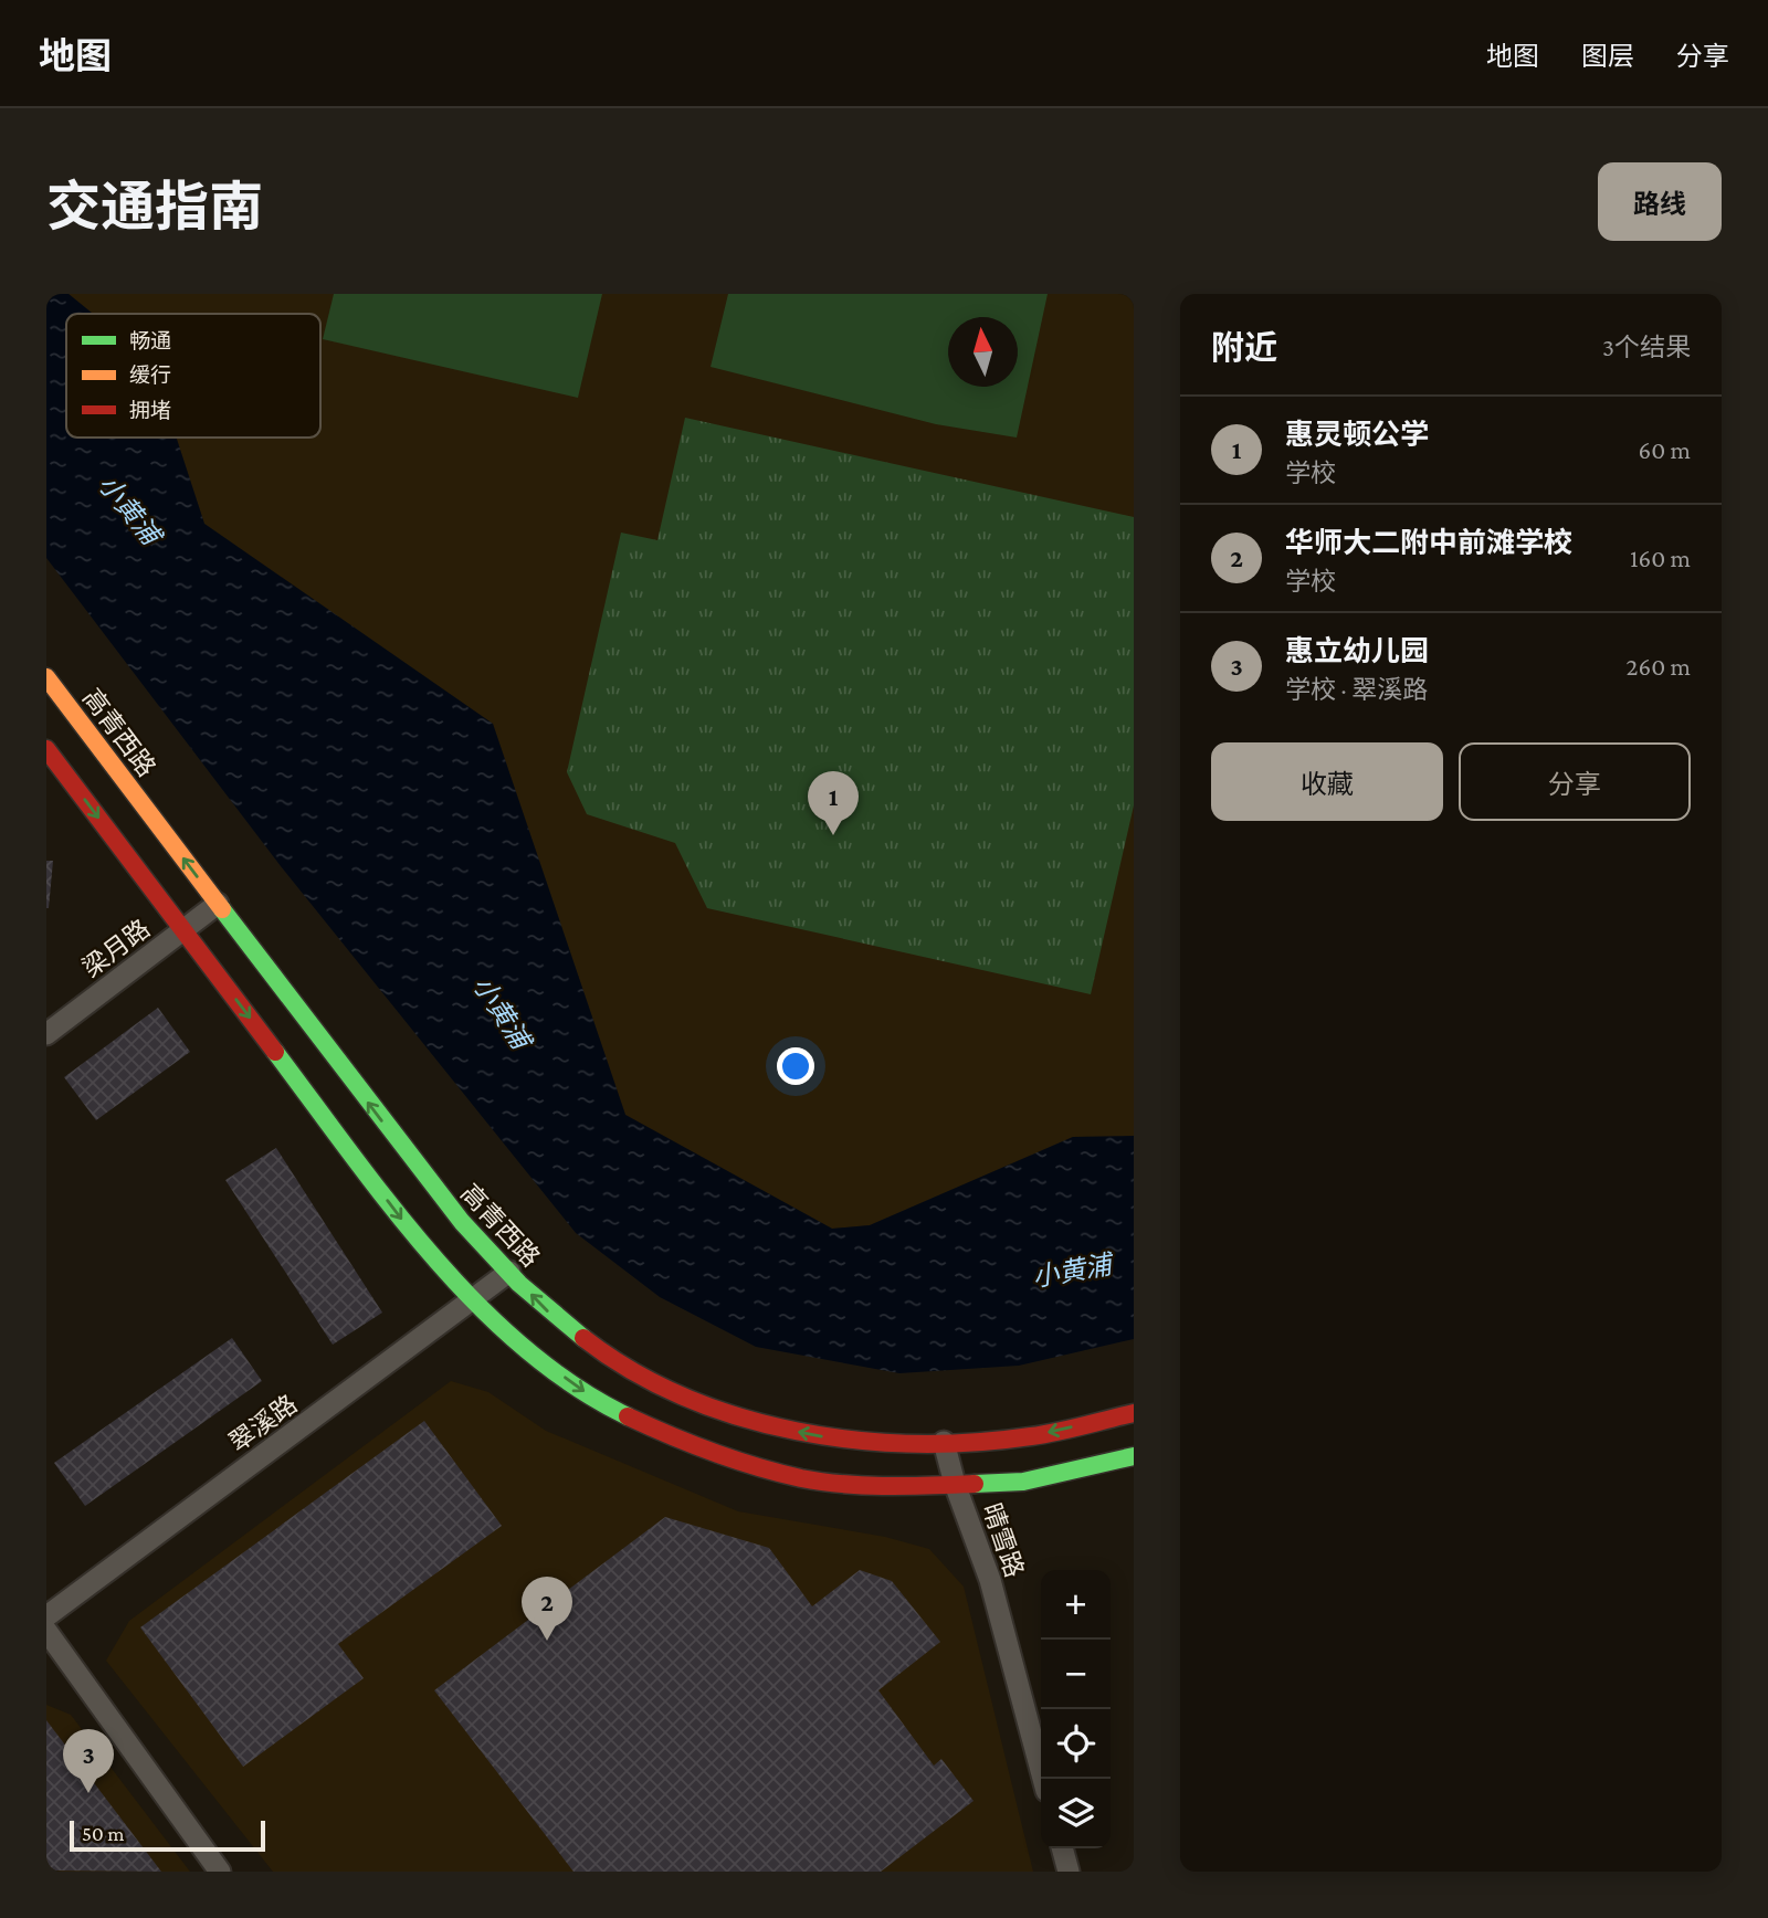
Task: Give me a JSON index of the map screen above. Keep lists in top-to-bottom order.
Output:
{
  "streets": {
    "street": [
      "高青西路",
      "梁月路",
      "翠溪路",
      "晴雪路"
    ]
  },
  "crossings": [
    ["高青西路", "梁月路"],
    ["高青西路", "翠溪路"],
    ["高青西路", "晴雪路"]
  ],
  "water": ["小黄浦"],
  "legend": ["畅通", "缓行", "拥堵"],
  "scale_bar": "50 m",
  "north": "top",
  "page": {
    "header": "地图",
    "nav": ["地图", "图层", "分享"],
    "title": "交通指南",
    "buttons": [
      "路线",
      ["收藏", "分享"]
    ],
    "heading": ["附近", "3个结果"],
    "list": [
      {
        "mark": "1",
        "name": "惠灵顿公学",
        "note": "学校",
        "value": "60 m"
      },
      {
        "mark": "2",
        "name": "华师大二附中前滩学校",
        "note": "学校",
        "value": "160 m"
      },
      {
        "mark": "3",
        "name": "惠立幼儿园",
        "note": "学校 · 翠溪路",
        "value": "260 m"
      }
    ],
    "pins": ["1", "2", "3"],
    "map_buttons": ["+", "−"],
    "scale": "50 m"
  }
}
